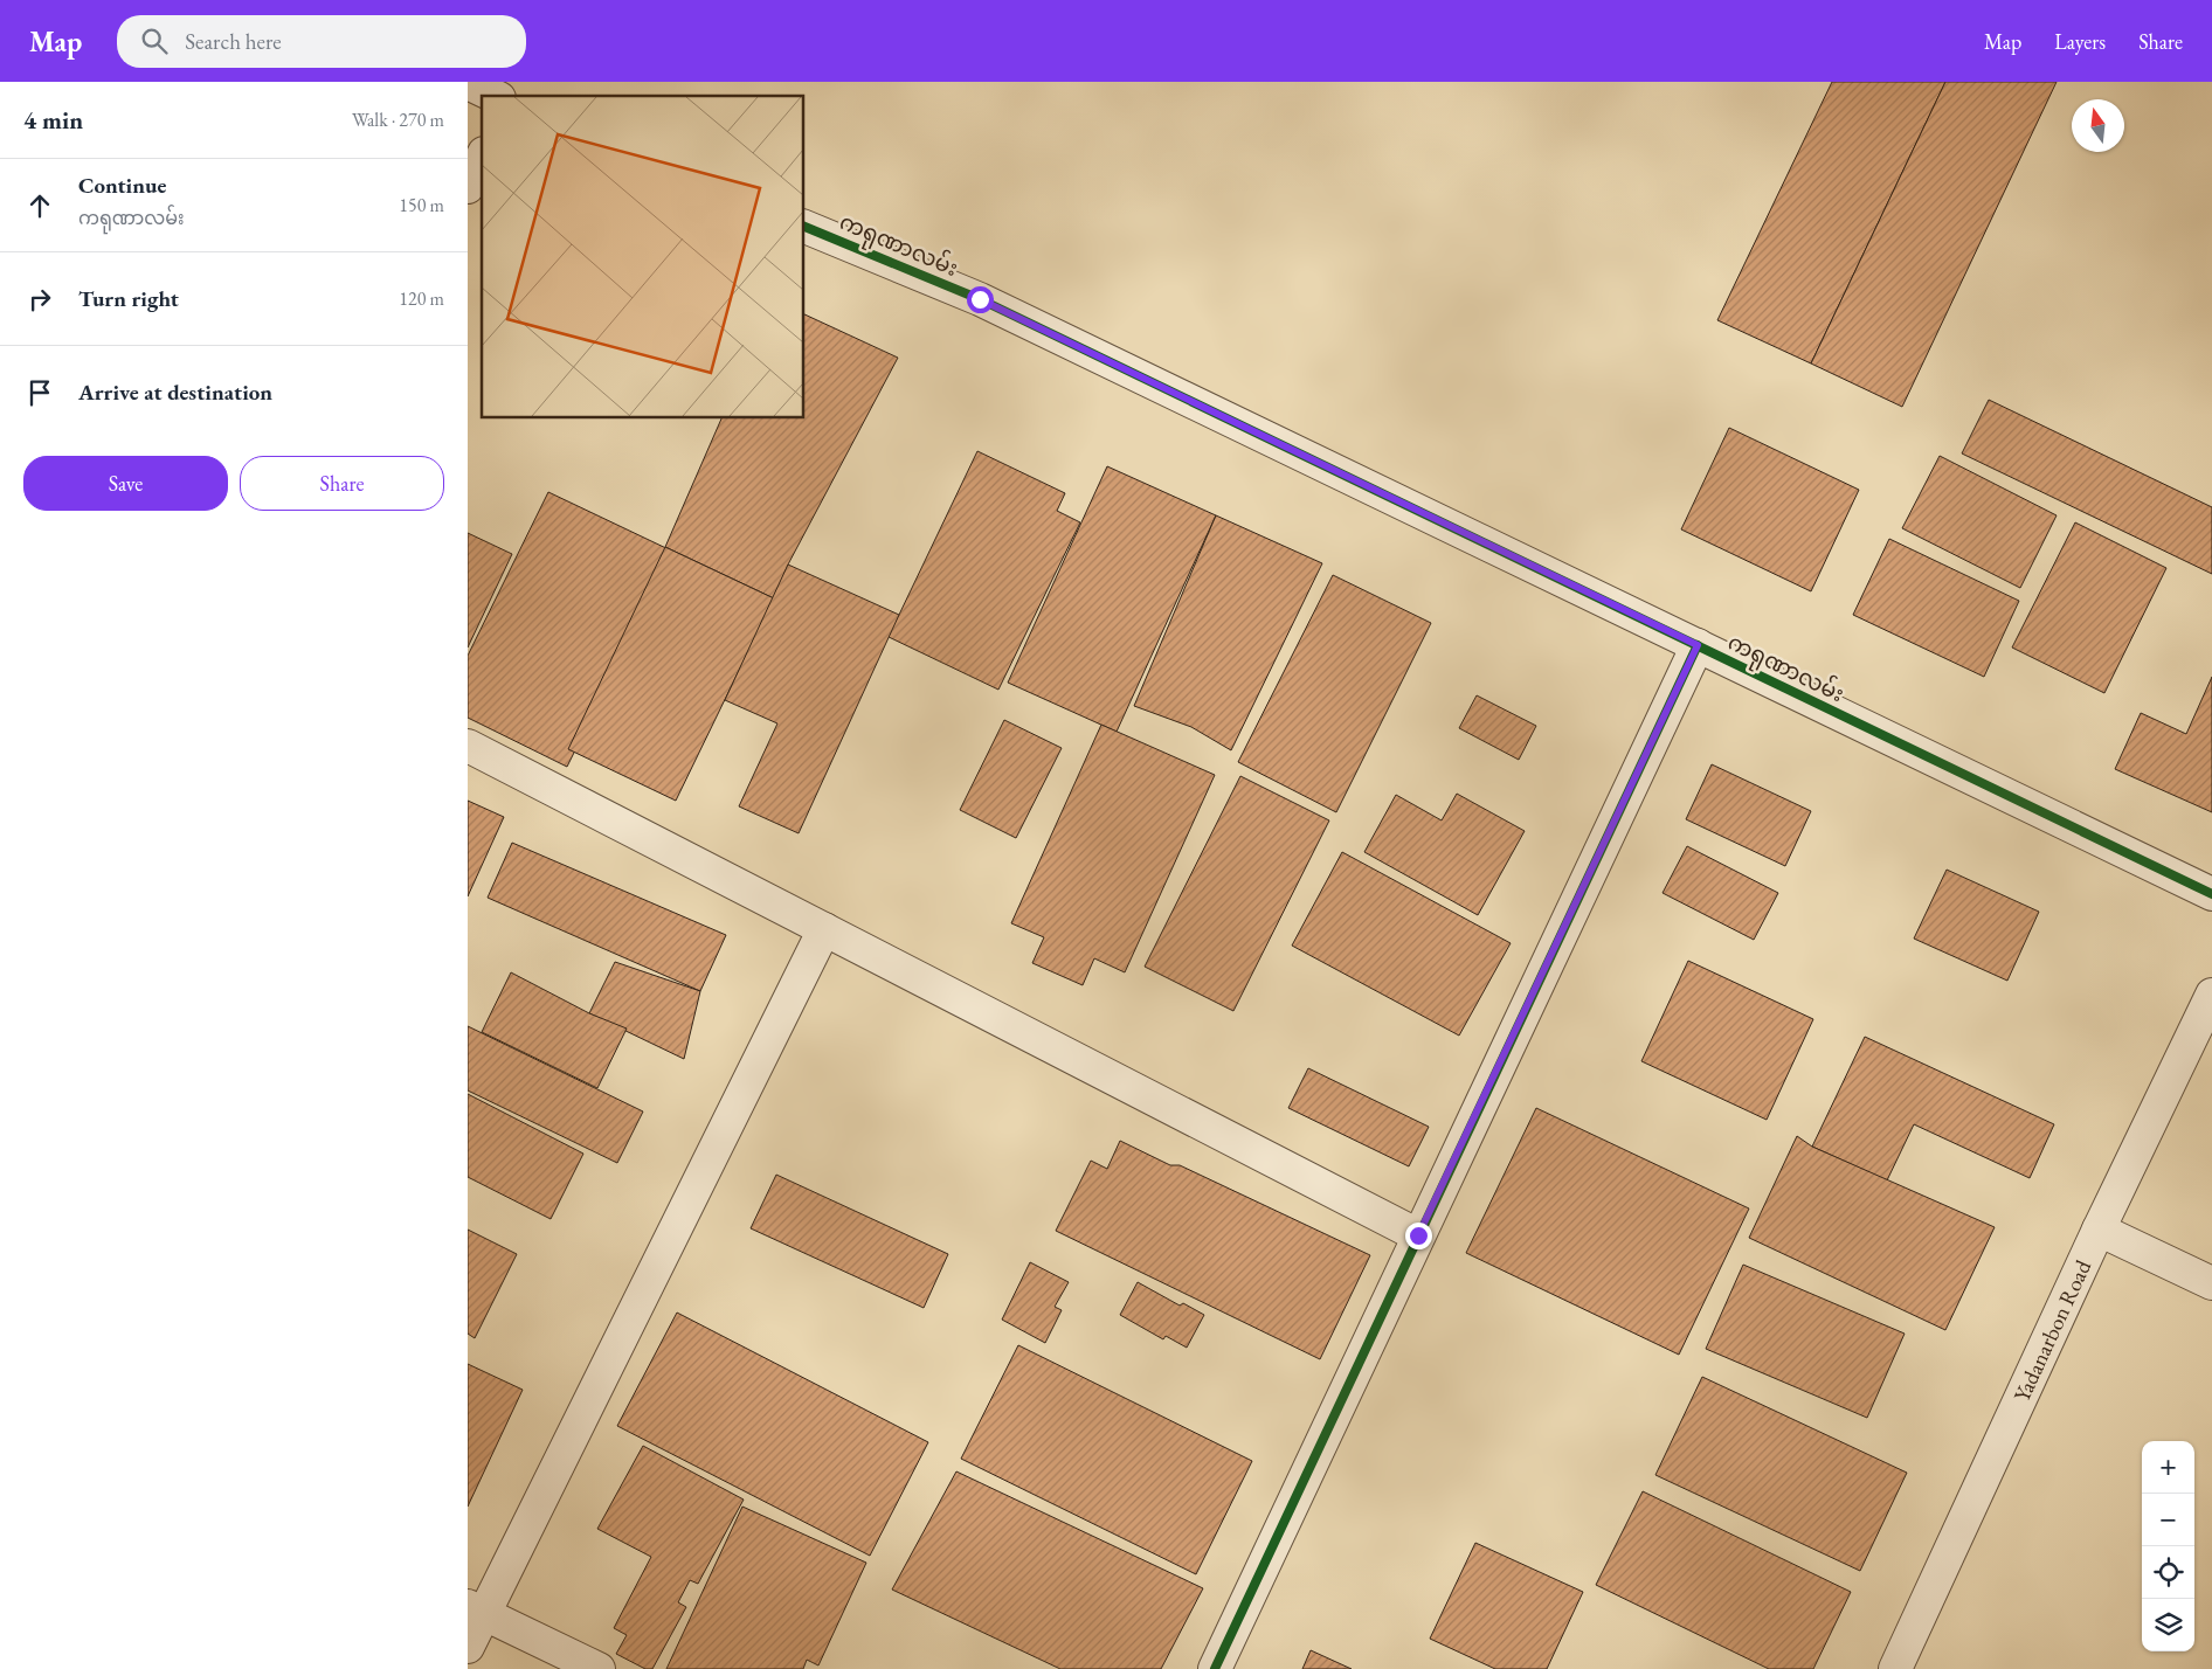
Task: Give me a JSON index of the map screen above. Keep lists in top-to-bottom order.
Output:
{
  "streets": {
    "street": ["ကရုဏာလမ်း", "Yadanarbon Road"]
  },
  "north": "top",
  "page": {
    "header": "Map",
    "search": "Search here",
    "nav": ["Map", "Layers", "Share"],
    "heading": ["4 min", "Walk · 270 m"],
    "list": [
      ["Continue", "ကရုဏာလမ်း", "150 m"],
      ["Turn right", "120 m"],
      "Arrive at destination"
    ],
    "buttons": ["Save", "Share"],
    "map_buttons": ["+", "−"]
  }
}
